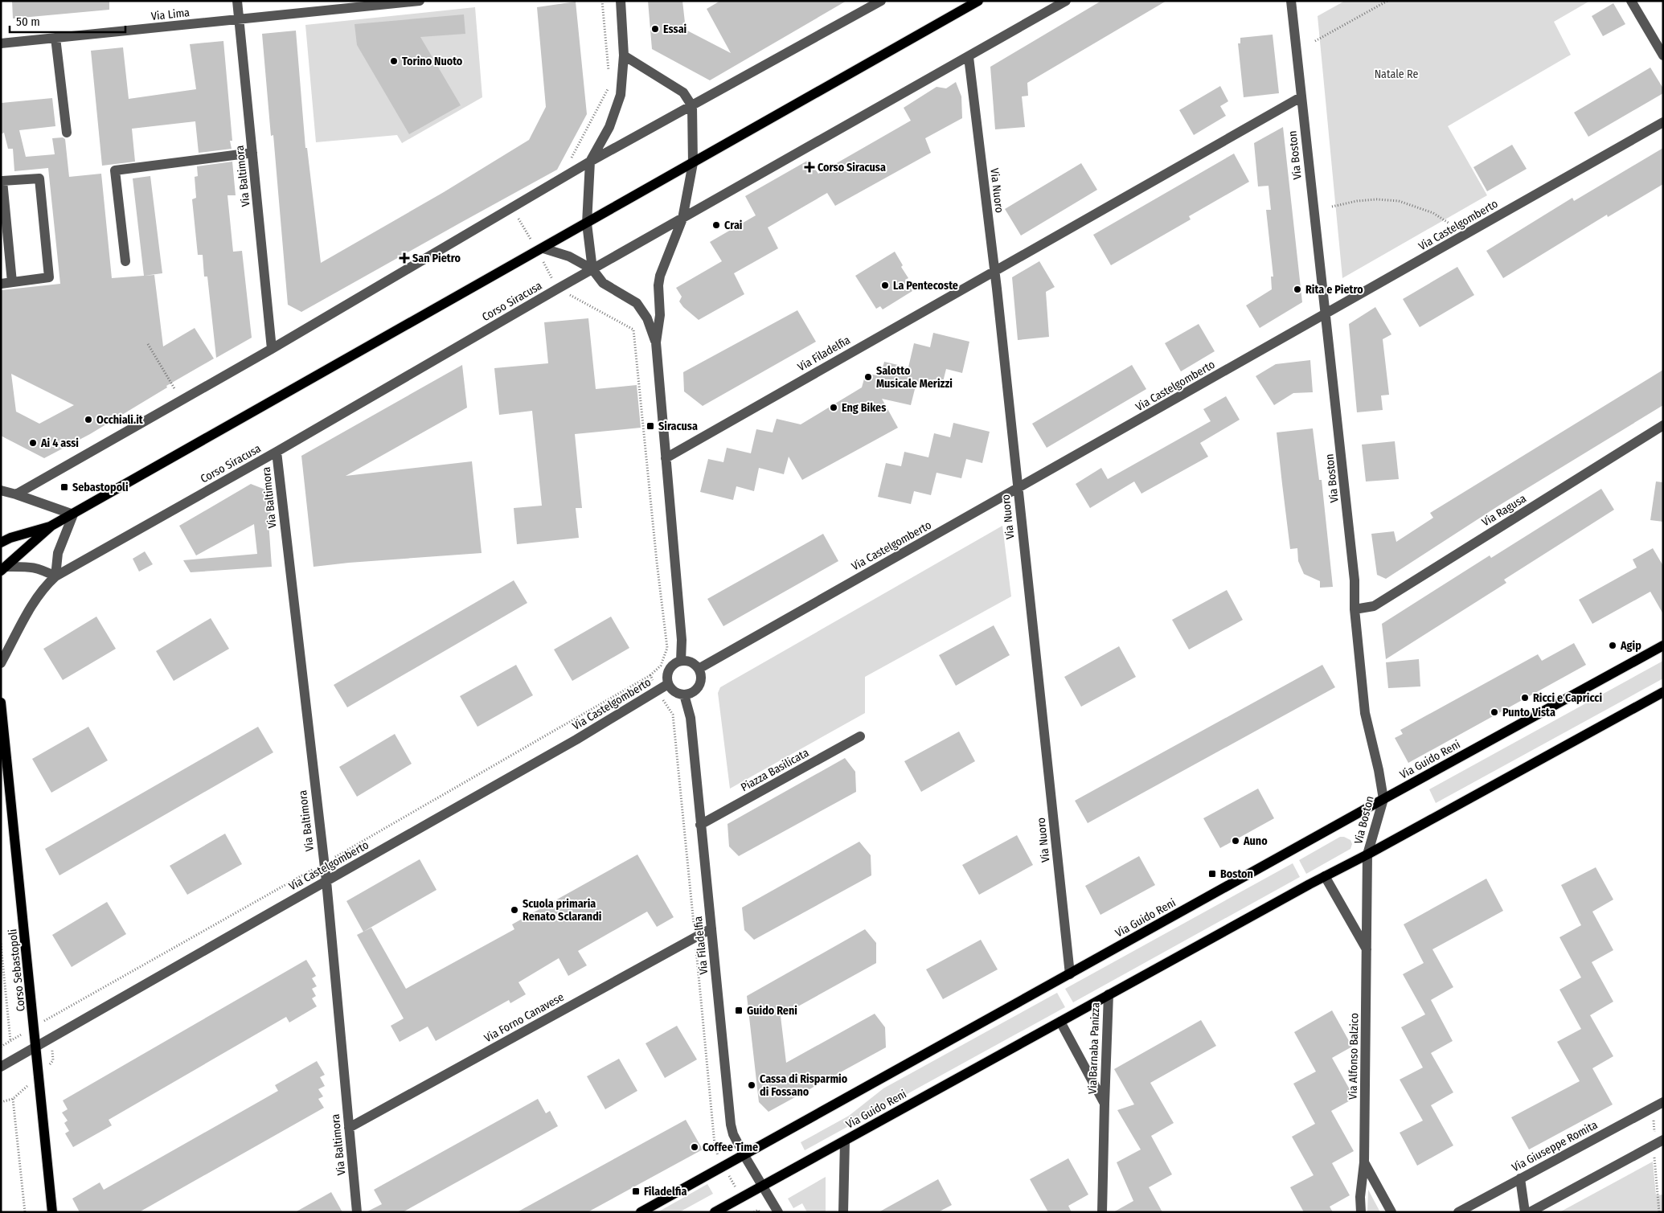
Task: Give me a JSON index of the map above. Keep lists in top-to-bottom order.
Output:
{
  "streets": {
    "main road": ["Via Guido Reni", "Corso Sebastopoli"],
    "street": [
      "Via Lima",
      "Via Boston",
      "Via Baltimora",
      "Via Nuoro",
      "Via Castelgomberto",
      "Corso Siracusa",
      "Via Filadelfia",
      "Via Ragusa",
      "Piazza Basilicata",
      "Via Forno Canavese",
      "Via Barnaba Panizza",
      "Via Alfonso Balzico",
      "Via Giuseppe Romita"
    ]
  },
  "crossings": [
    ["Via Lima", "Via Baltimora"],
    ["Via Boston", "Via Castelgomberto"],
    ["Via Boston", "Via Ragusa"],
    ["Via Boston", "Via Guido Reni"],
    ["Via Boston", "Via Alfonso Balzico"],
    ["Via Baltimora", "Via Castelgomberto"],
    ["Via Baltimora", "Corso Siracusa"],
    ["Via Baltimora", "Via Forno Canavese"],
    ["Via Nuoro", "Via Castelgomberto"],
    ["Via Nuoro", "Corso Siracusa"],
    ["Via Nuoro", "Via Filadelfia"],
    ["Via Nuoro", "Via Guido Reni"],
    ["Via Castelgomberto", "Via Filadelfia"],
    ["Via Castelgomberto", "Corso Sebastopoli"],
    ["Via Filadelfia", "Via Guido Reni"],
    ["Via Filadelfia", "Piazza Basilicata"],
    ["Via Filadelfia", "Via Forno Canavese"],
    ["Via Guido Reni", "Via Barnaba Panizza"],
    ["Via Guido Reni", "Via Alfonso Balzico"]
  ],
  "parks": ["Natale Re"],
  "places": {
    "other": [
      "Essai",
      "Torino Nuoto",
      "Crai",
      "La Pentecoste",
      "Rita e Pietro",
      "Salotto Musicale Merizzi",
      "Eng Bikes",
      "Occhiali.it",
      "Ai 4 assi",
      "Agip",
      "Ricci e Capricci",
      "Punto Vista",
      "Auno",
      "Scuola primaria Renato Sclarandi",
      "Cassa di Risparmio di Fossano",
      "Coffee Time"
    ],
    "health": ["Corso Siracusa", "San Pietro"],
    "transit": [
      "Siracusa",
      "Sebastopoli",
      "Boston",
      "Guido Reni",
      "Filadelfia"
    ]
  },
  "scale_bar": "50 m"
}
